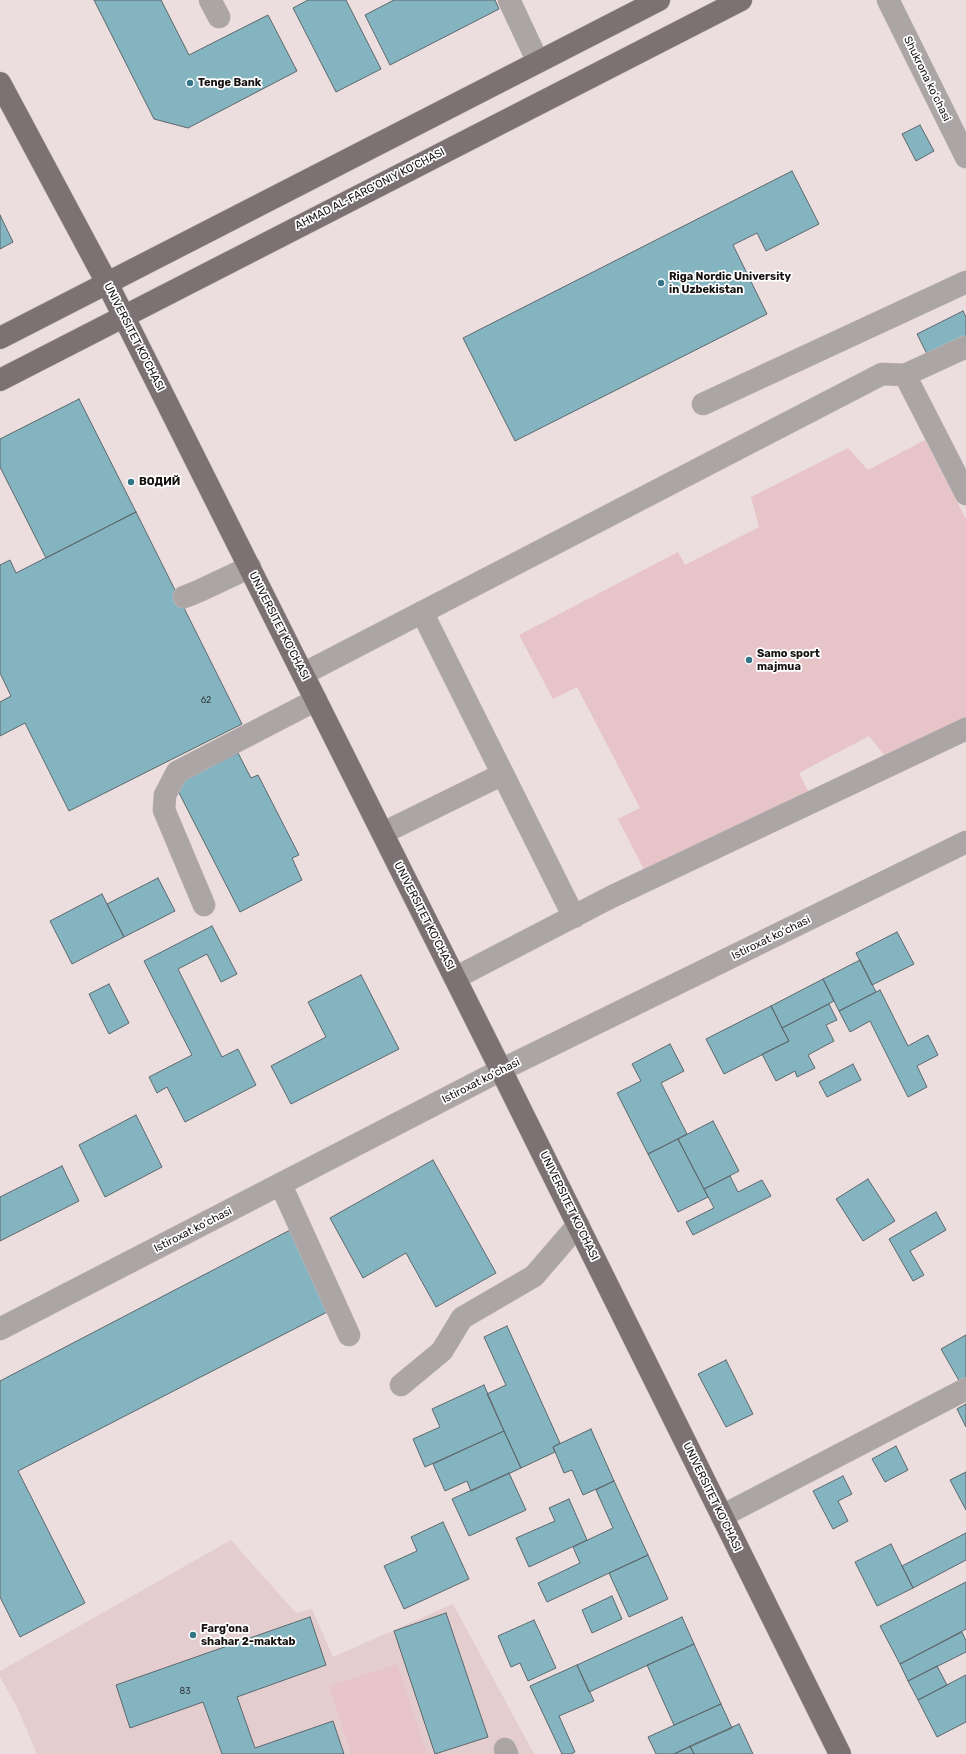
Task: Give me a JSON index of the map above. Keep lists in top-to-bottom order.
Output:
{
  "streets": {
    "main road": ["AHMAD AL-FARG'ONIY KO'CHASI", "UNIVERSITET KO'CHASI"],
    "street": ["Shukrona koʻchasi", "Istiroxat koʻchasi"]
  },
  "crossings": [
    ["AHMAD AL-FARG'ONIY KO'CHASI", "UNIVERSITET KO'CHASI"],
    ["UNIVERSITET KO'CHASI", "Istiroxat koʻchasi"]
  ],
  "places": [
    "Tenge Bank",
    "Riga Nordic University in Uzbekistan",
    "ВОДИЙ",
    "Samo sport majmua",
    "Farg'ona shahar 2-maktab"
  ],
  "house_numbers": ["62", "83"]
}
